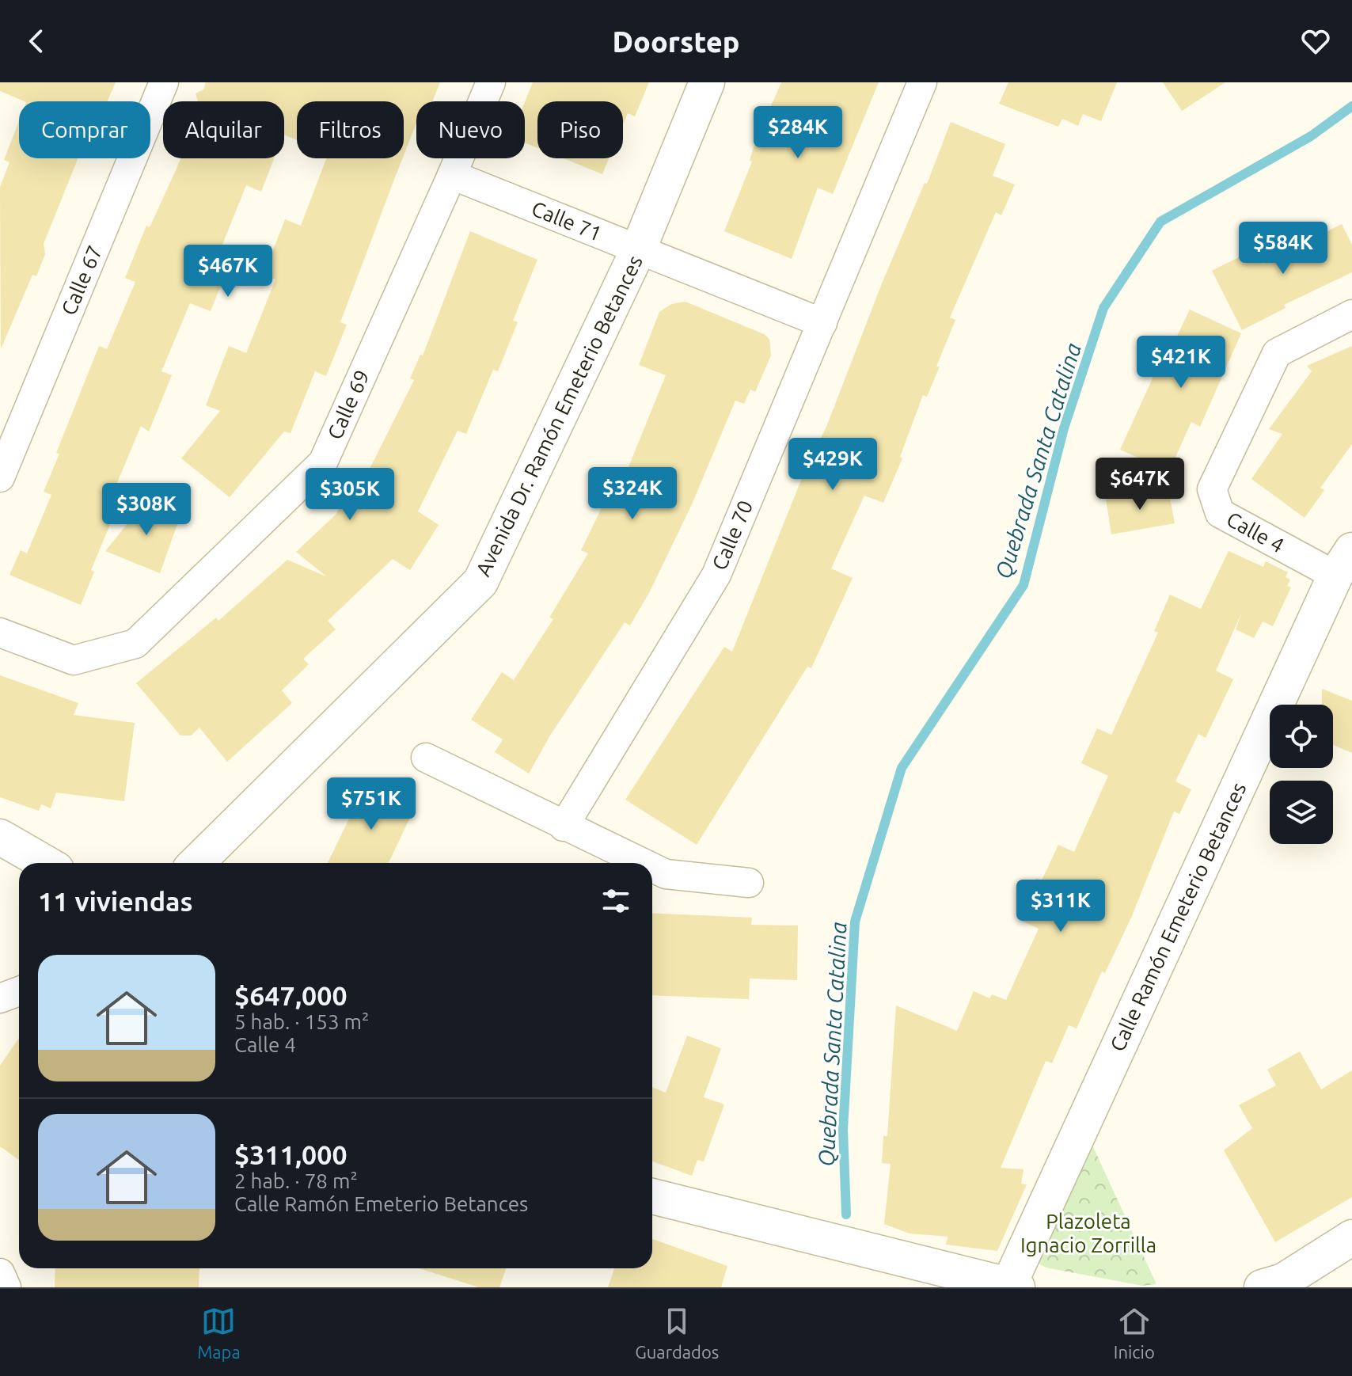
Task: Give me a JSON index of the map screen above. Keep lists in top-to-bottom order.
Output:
{
  "streets": {
    "street": [
      "Calle 71",
      "Calle 67",
      "Calle 69",
      "Avenida Dr. Ramón Emeterio Betances",
      "Calle 4",
      "Calle 70",
      "Calle Ramón Emeterio Betances"
    ]
  },
  "crossings": [
    ["Calle 71", "Calle 69"],
    ["Calle 71", "Avenida Dr. Ramón Emeterio Betances"],
    ["Calle 71", "Calle 70"],
    ["Calle 4", "Calle Ramón Emeterio Betances"]
  ],
  "water": ["Quebrada Santa Catalina"],
  "parks": ["Plazoleta Ignacio Zorrilla"],
  "page": {
    "header": "Doorstep",
    "chip": [
      "Comprar",
      "Alquilar",
      "Filtros",
      "Nuevo",
      "Piso"
    ],
    "price": [
      "$284K",
      "$584K",
      "$467K",
      "$421K",
      "$429K",
      "$647K",
      "$324K",
      "$305K",
      "$308K",
      "$751K",
      "$311K"
    ],
    "heading": "11 viviendas",
    "list": [
      {
        "name": "$647,000",
        "note": "5 hab. · 153 m² · Calle 4"
      },
      {
        "name": "$311,000",
        "note": "2 hab. · 78 m² · Calle Ramón Emeterio Betances"
      }
    ],
    "tabs": ["Mapa", "Guardados", "Inicio"]
  }
}
